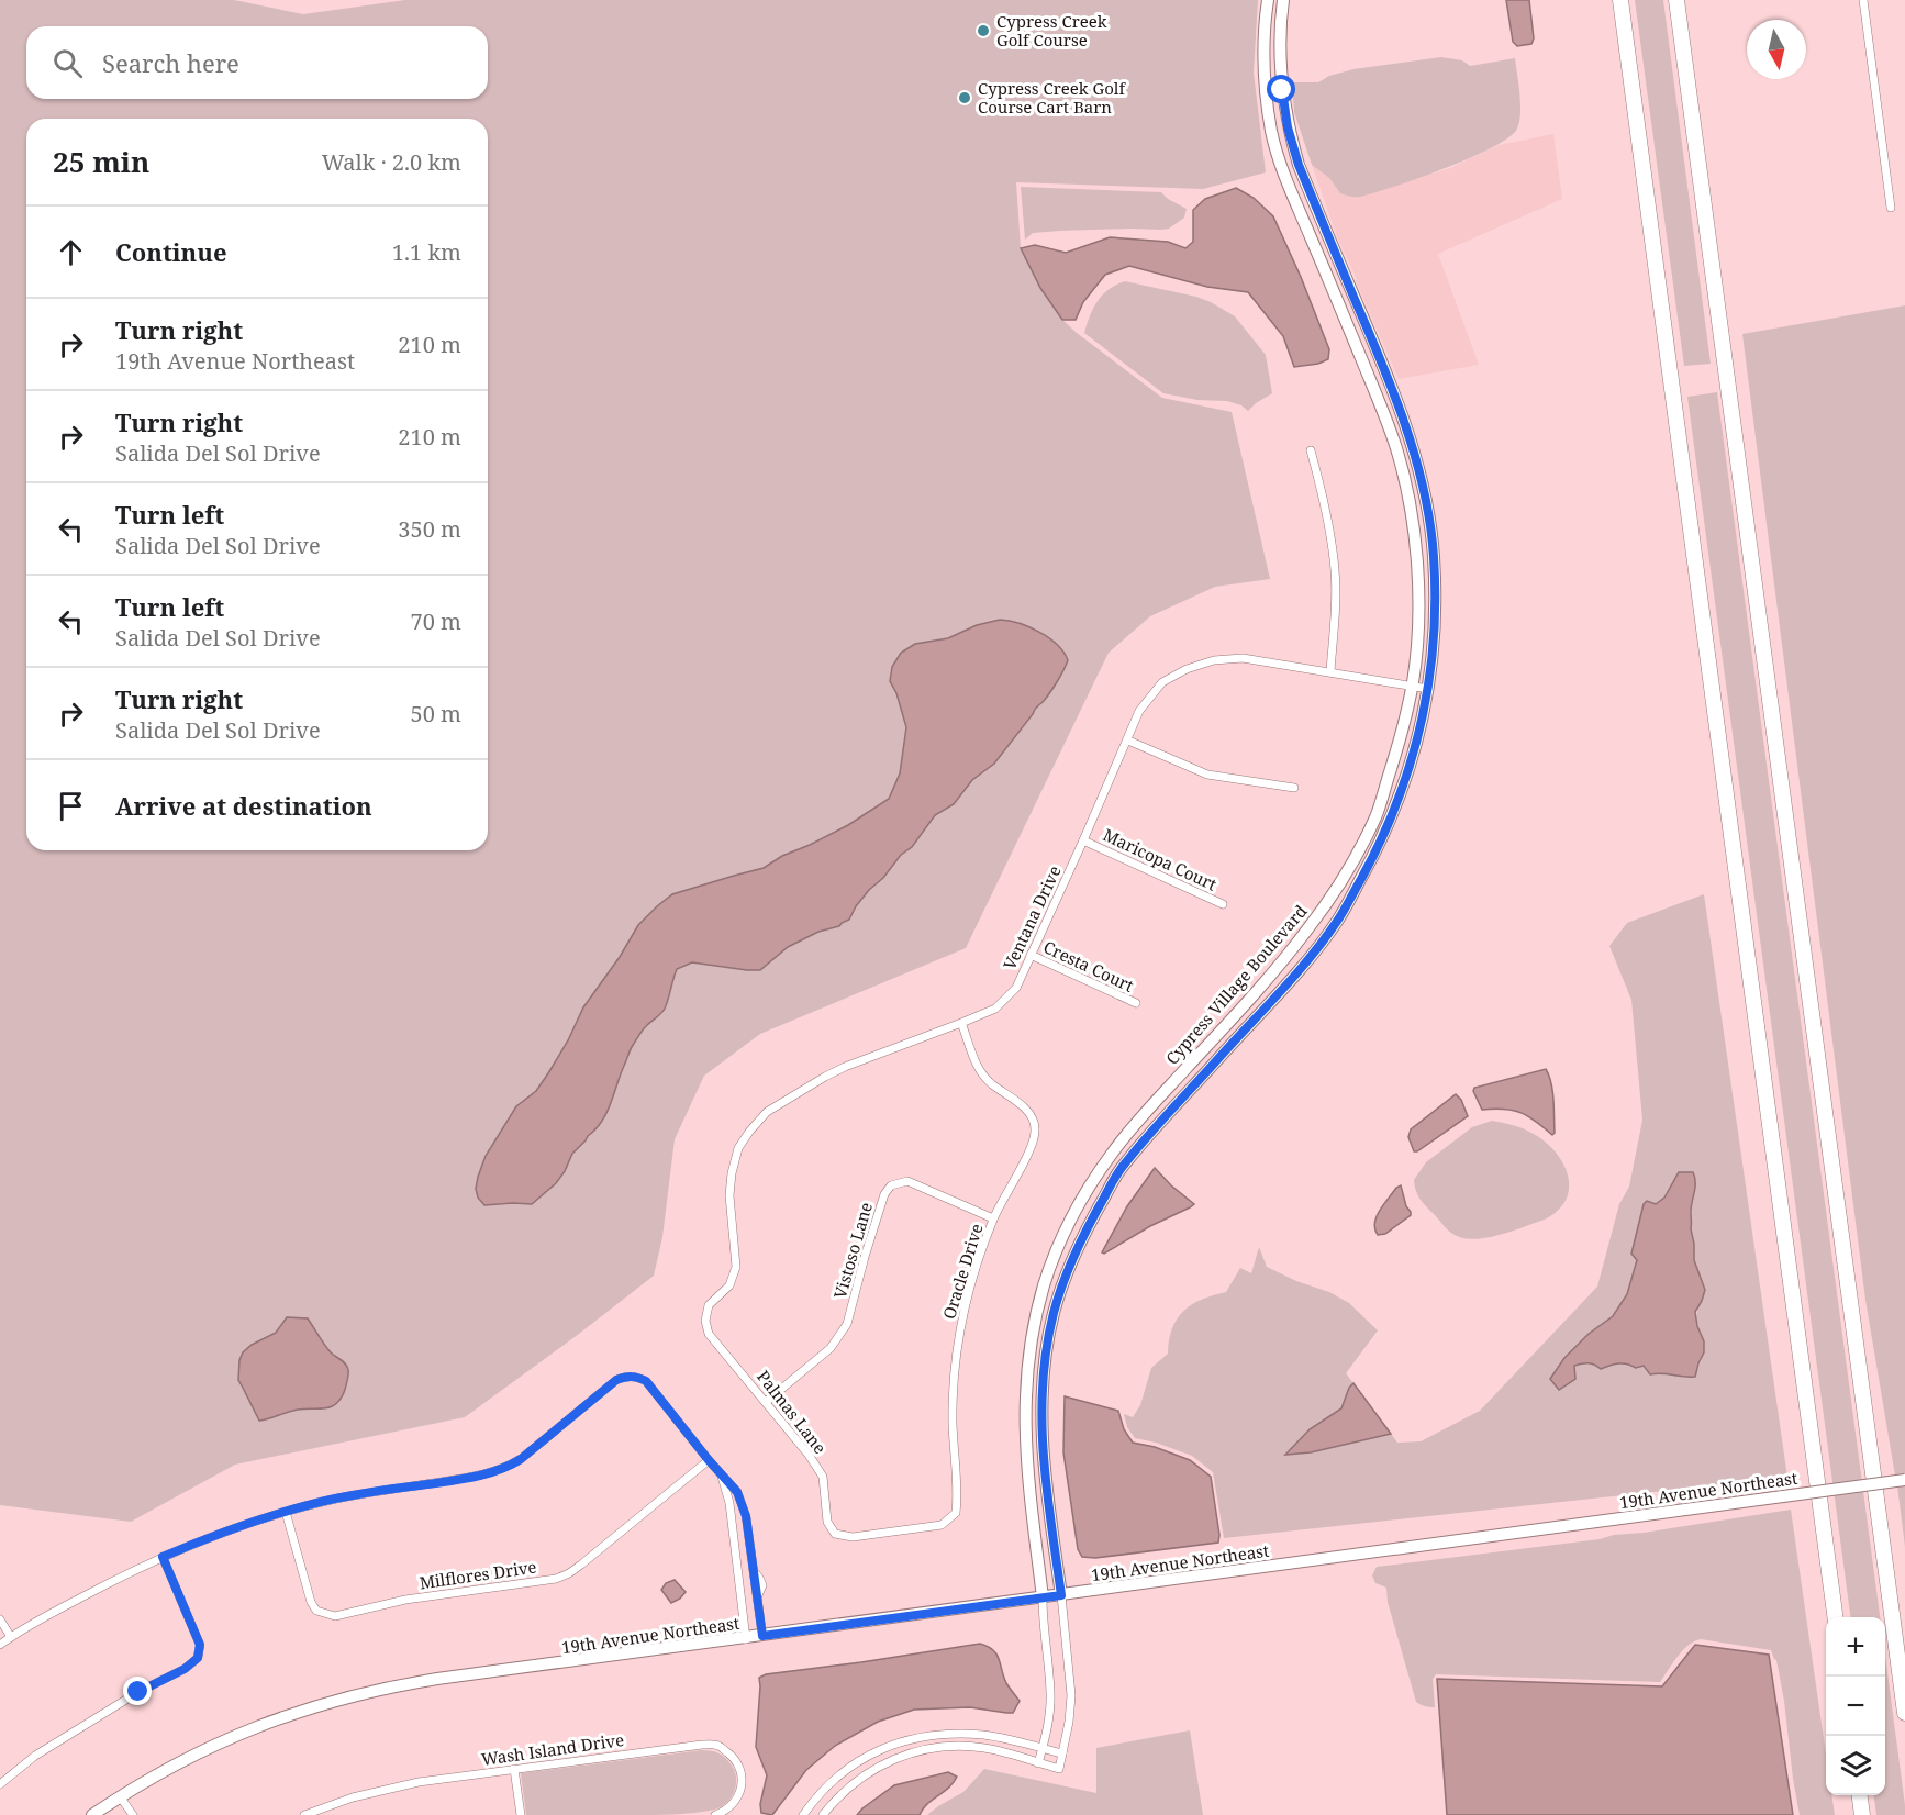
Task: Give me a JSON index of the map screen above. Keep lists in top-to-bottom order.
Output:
{
  "streets": {
    "street": [
      "Maricopa Court",
      "Ventana Drive",
      "Cresta Court",
      "Cypress Village Boulevard",
      "Vistoso Lane",
      "Oracle Drive",
      "Palmas Lane",
      "19th Avenue Northeast",
      "Milflores Drive",
      "Wash Island Drive"
    ]
  },
  "crossings": [
    ["Maricopa Court", "Ventana Drive"],
    ["Ventana Drive", "Cresta Court"],
    ["Ventana Drive", "Cypress Village Boulevard"],
    ["Ventana Drive", "Oracle Drive"],
    ["Ventana Drive", "Palmas Lane"],
    ["Cypress Village Boulevard", "19th Avenue Northeast"],
    ["Vistoso Lane", "Oracle Drive"],
    ["Vistoso Lane", "Palmas Lane"],
    ["Oracle Drive", "Palmas Lane"]
  ],
  "places": ["Cypress Creek Golf Course", "Cypress Creek Golf Course Cart Barn"],
  "north": "bottom",
  "page": {
    "search": "Search here",
    "heading": ["25 min", "Walk · 2.0 km"],
    "list": [
      ["Continue", "1.1 km"],
      ["Turn right", "19th Avenue Northeast", "210 m"],
      ["Turn right", "Salida Del Sol Drive", "210 m"],
      ["Turn left", "Salida Del Sol Drive", "350 m"],
      ["Turn left", "Salida Del Sol Drive", "70 m"],
      ["Turn right", "Salida Del Sol Drive", "50 m"],
      "Arrive at destination"
    ],
    "map_buttons": ["+", "−"]
  }
}
